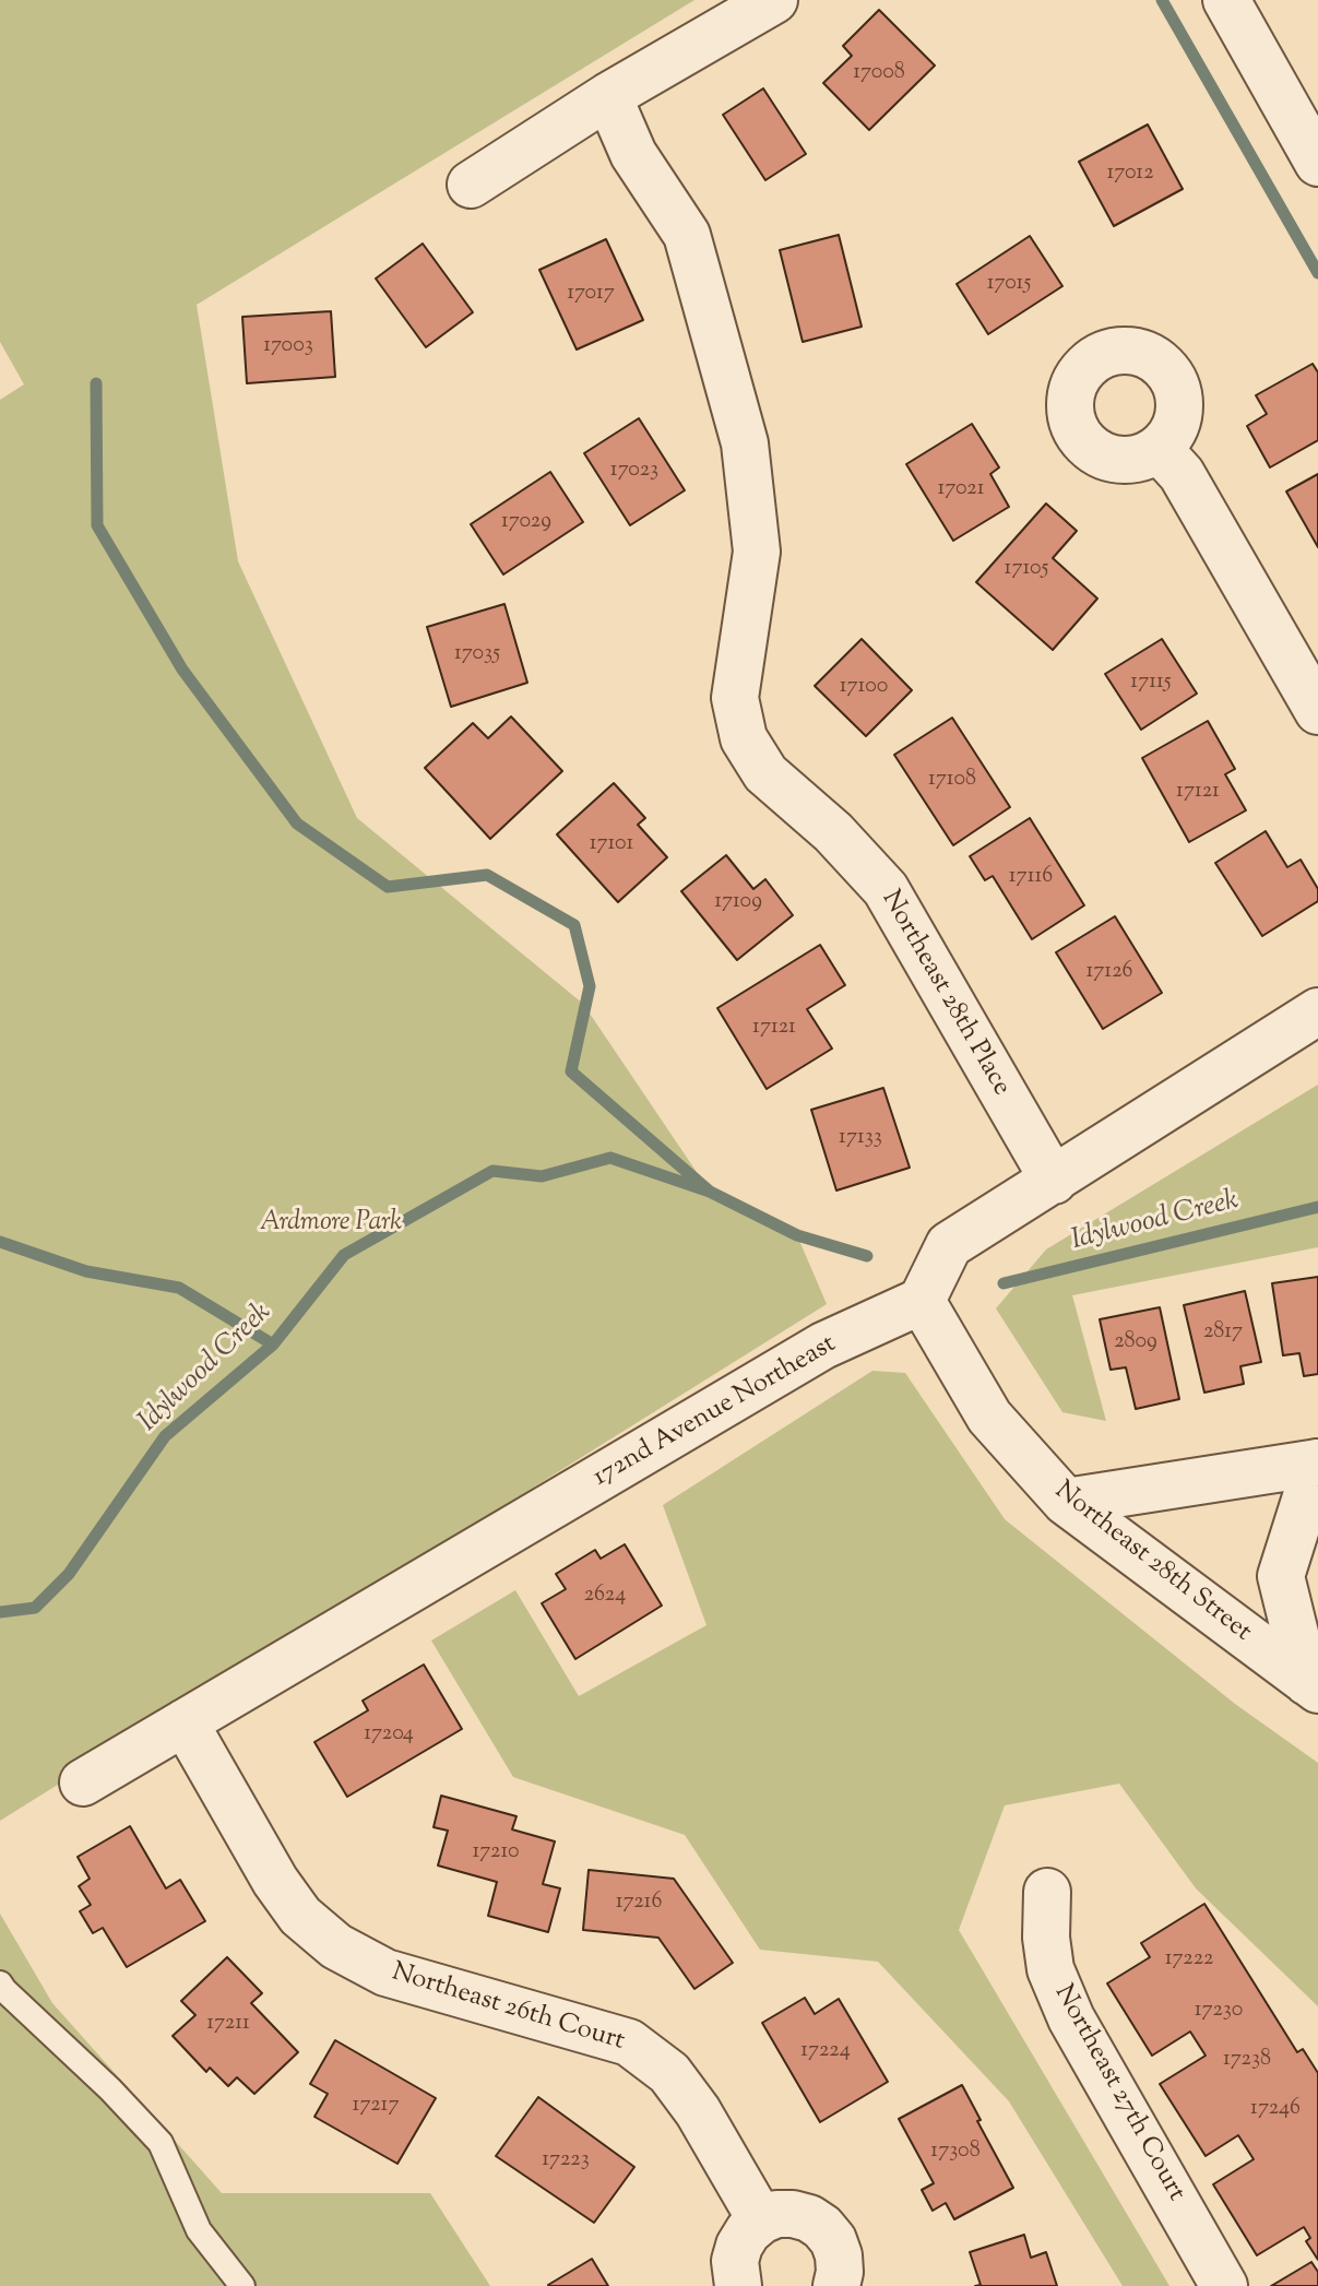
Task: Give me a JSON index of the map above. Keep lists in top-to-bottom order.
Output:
{
  "streets": {
    "street": [
      "Northeast 28th Place",
      "172nd Avenue Northeast",
      "Northeast 28th Street",
      "Northeast 26th Court",
      "Northeast 27th Court"
    ]
  },
  "crossings": [
    ["172nd Avenue Northeast", "Northeast 28th Street"],
    ["172nd Avenue Northeast", "Northeast 26th Court"]
  ],
  "water": ["Idylwood Creek"],
  "parks": ["Ardmore Park"],
  "house_numbers": [
    "17008",
    "17012",
    "17015",
    "17017",
    "17003",
    "17023",
    "17021",
    "17029",
    "17105",
    "17035",
    "17115",
    "17100",
    "17108",
    "17121",
    "17101",
    "17116",
    "17109",
    "17126",
    "17121",
    "17133",
    "2817",
    "2809",
    "2624",
    "17204",
    "17210",
    "17216",
    "17222",
    "17230",
    "17211",
    "17224",
    "17238",
    "17217",
    "17246",
    "17308",
    "17223"
  ]
}
